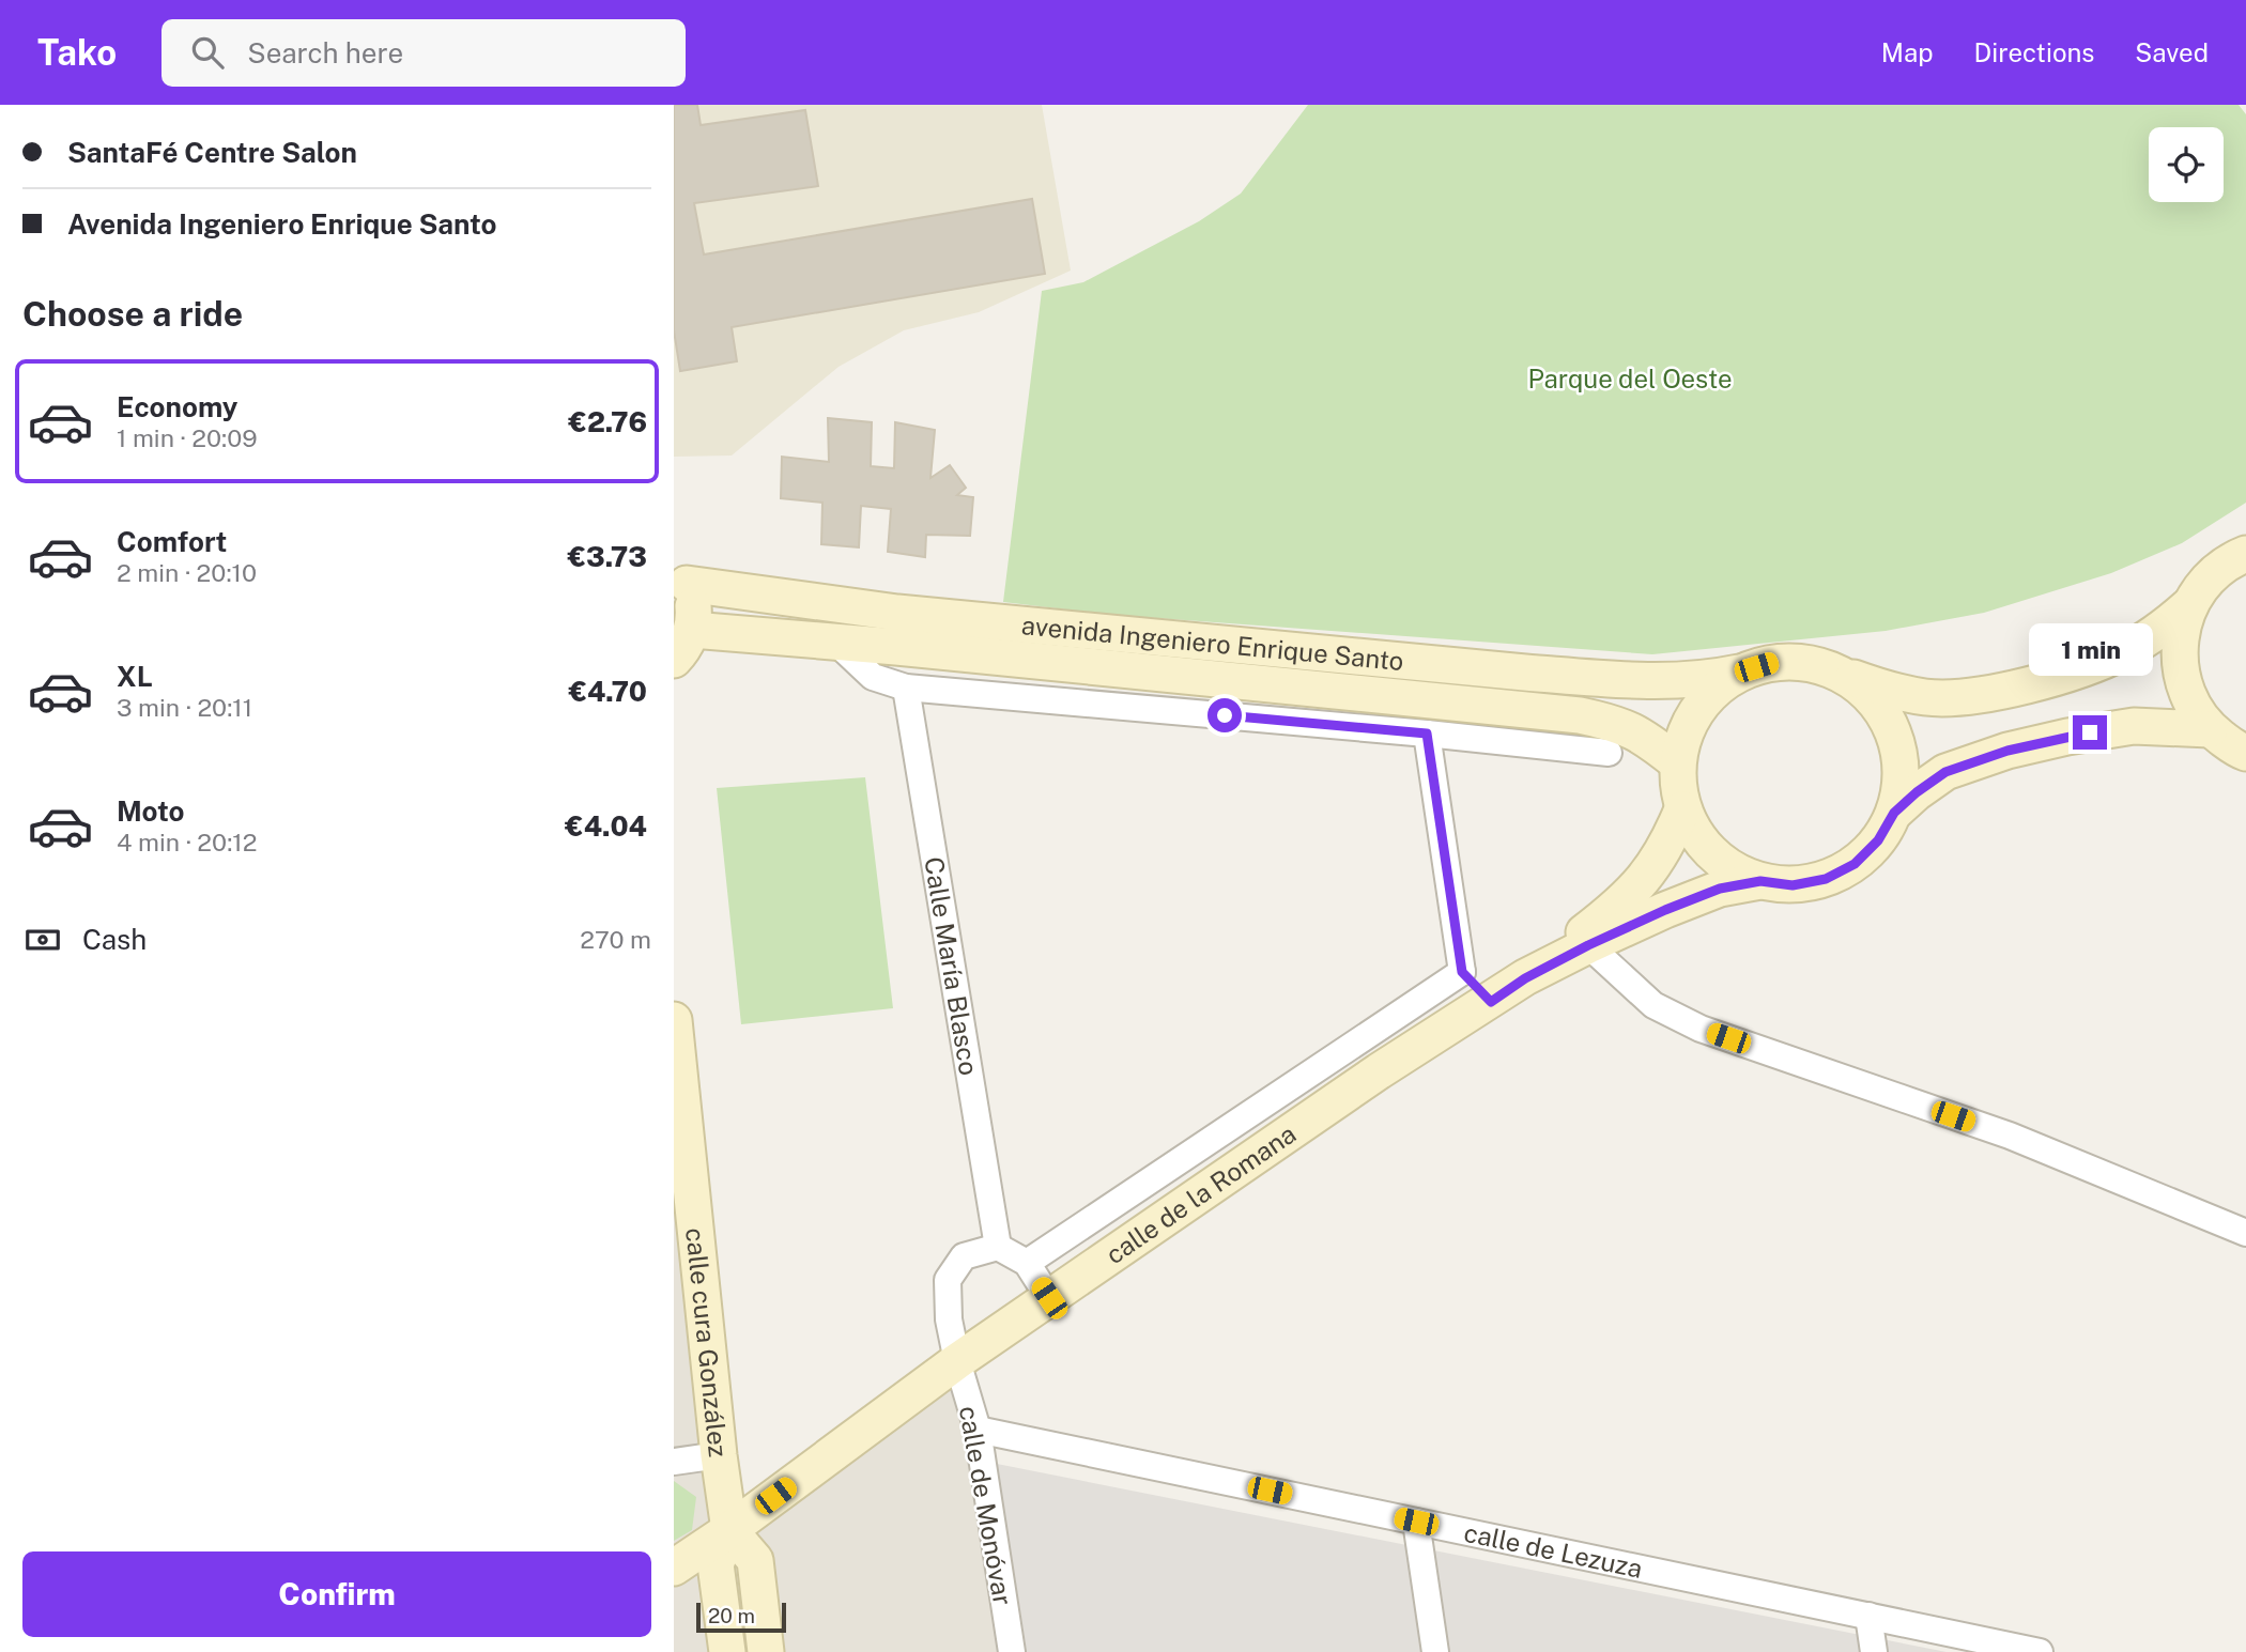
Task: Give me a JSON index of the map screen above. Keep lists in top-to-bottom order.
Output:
{
  "streets": {
    "main road": ["avenida Ingeniero Enrique Santo", "calle de la Romana", "calle cura González"],
    "street": ["Calle María Blasco", "calle de Monóvar", "calle de Lezuza"]
  },
  "crossings": [
    ["avenida Ingeniero Enrique Santo", "calle de la Romana"],
    ["Calle María Blasco", "calle de Monóvar"],
    ["calle de la Romana", "calle cura González"],
    ["calle de la Romana", "calle de Monóvar"],
    ["calle de Monóvar", "calle de Lezuza"]
  ],
  "parks": ["Parque del Oeste"],
  "scale_bar": "20 m",
  "page": {
    "header": "Tako",
    "search": "Search here",
    "nav": ["Map", "Directions", "Saved"],
    "banner": ["SantaFé Centre Salon", "Avenida Ingeniero Enrique Santo"],
    "heading": "Choose a ride",
    "list": [
      {
        "name": "Economy",
        "note": "1 min · 20:09",
        "value": "€2.76"
      },
      {
        "name": "Comfort",
        "note": "2 min · 20:10",
        "value": "€3.73"
      },
      {
        "name": "XL",
        "note": "3 min · 20:11",
        "value": "€4.70"
      },
      {
        "name": "Moto",
        "note": "4 min · 20:12",
        "value": "€4.04"
      }
    ],
    "bubble": "1 min",
    "pay": ["Cash", "270 m"],
    "buttons": "Confirm",
    "scale": "20 m"
  }
}
